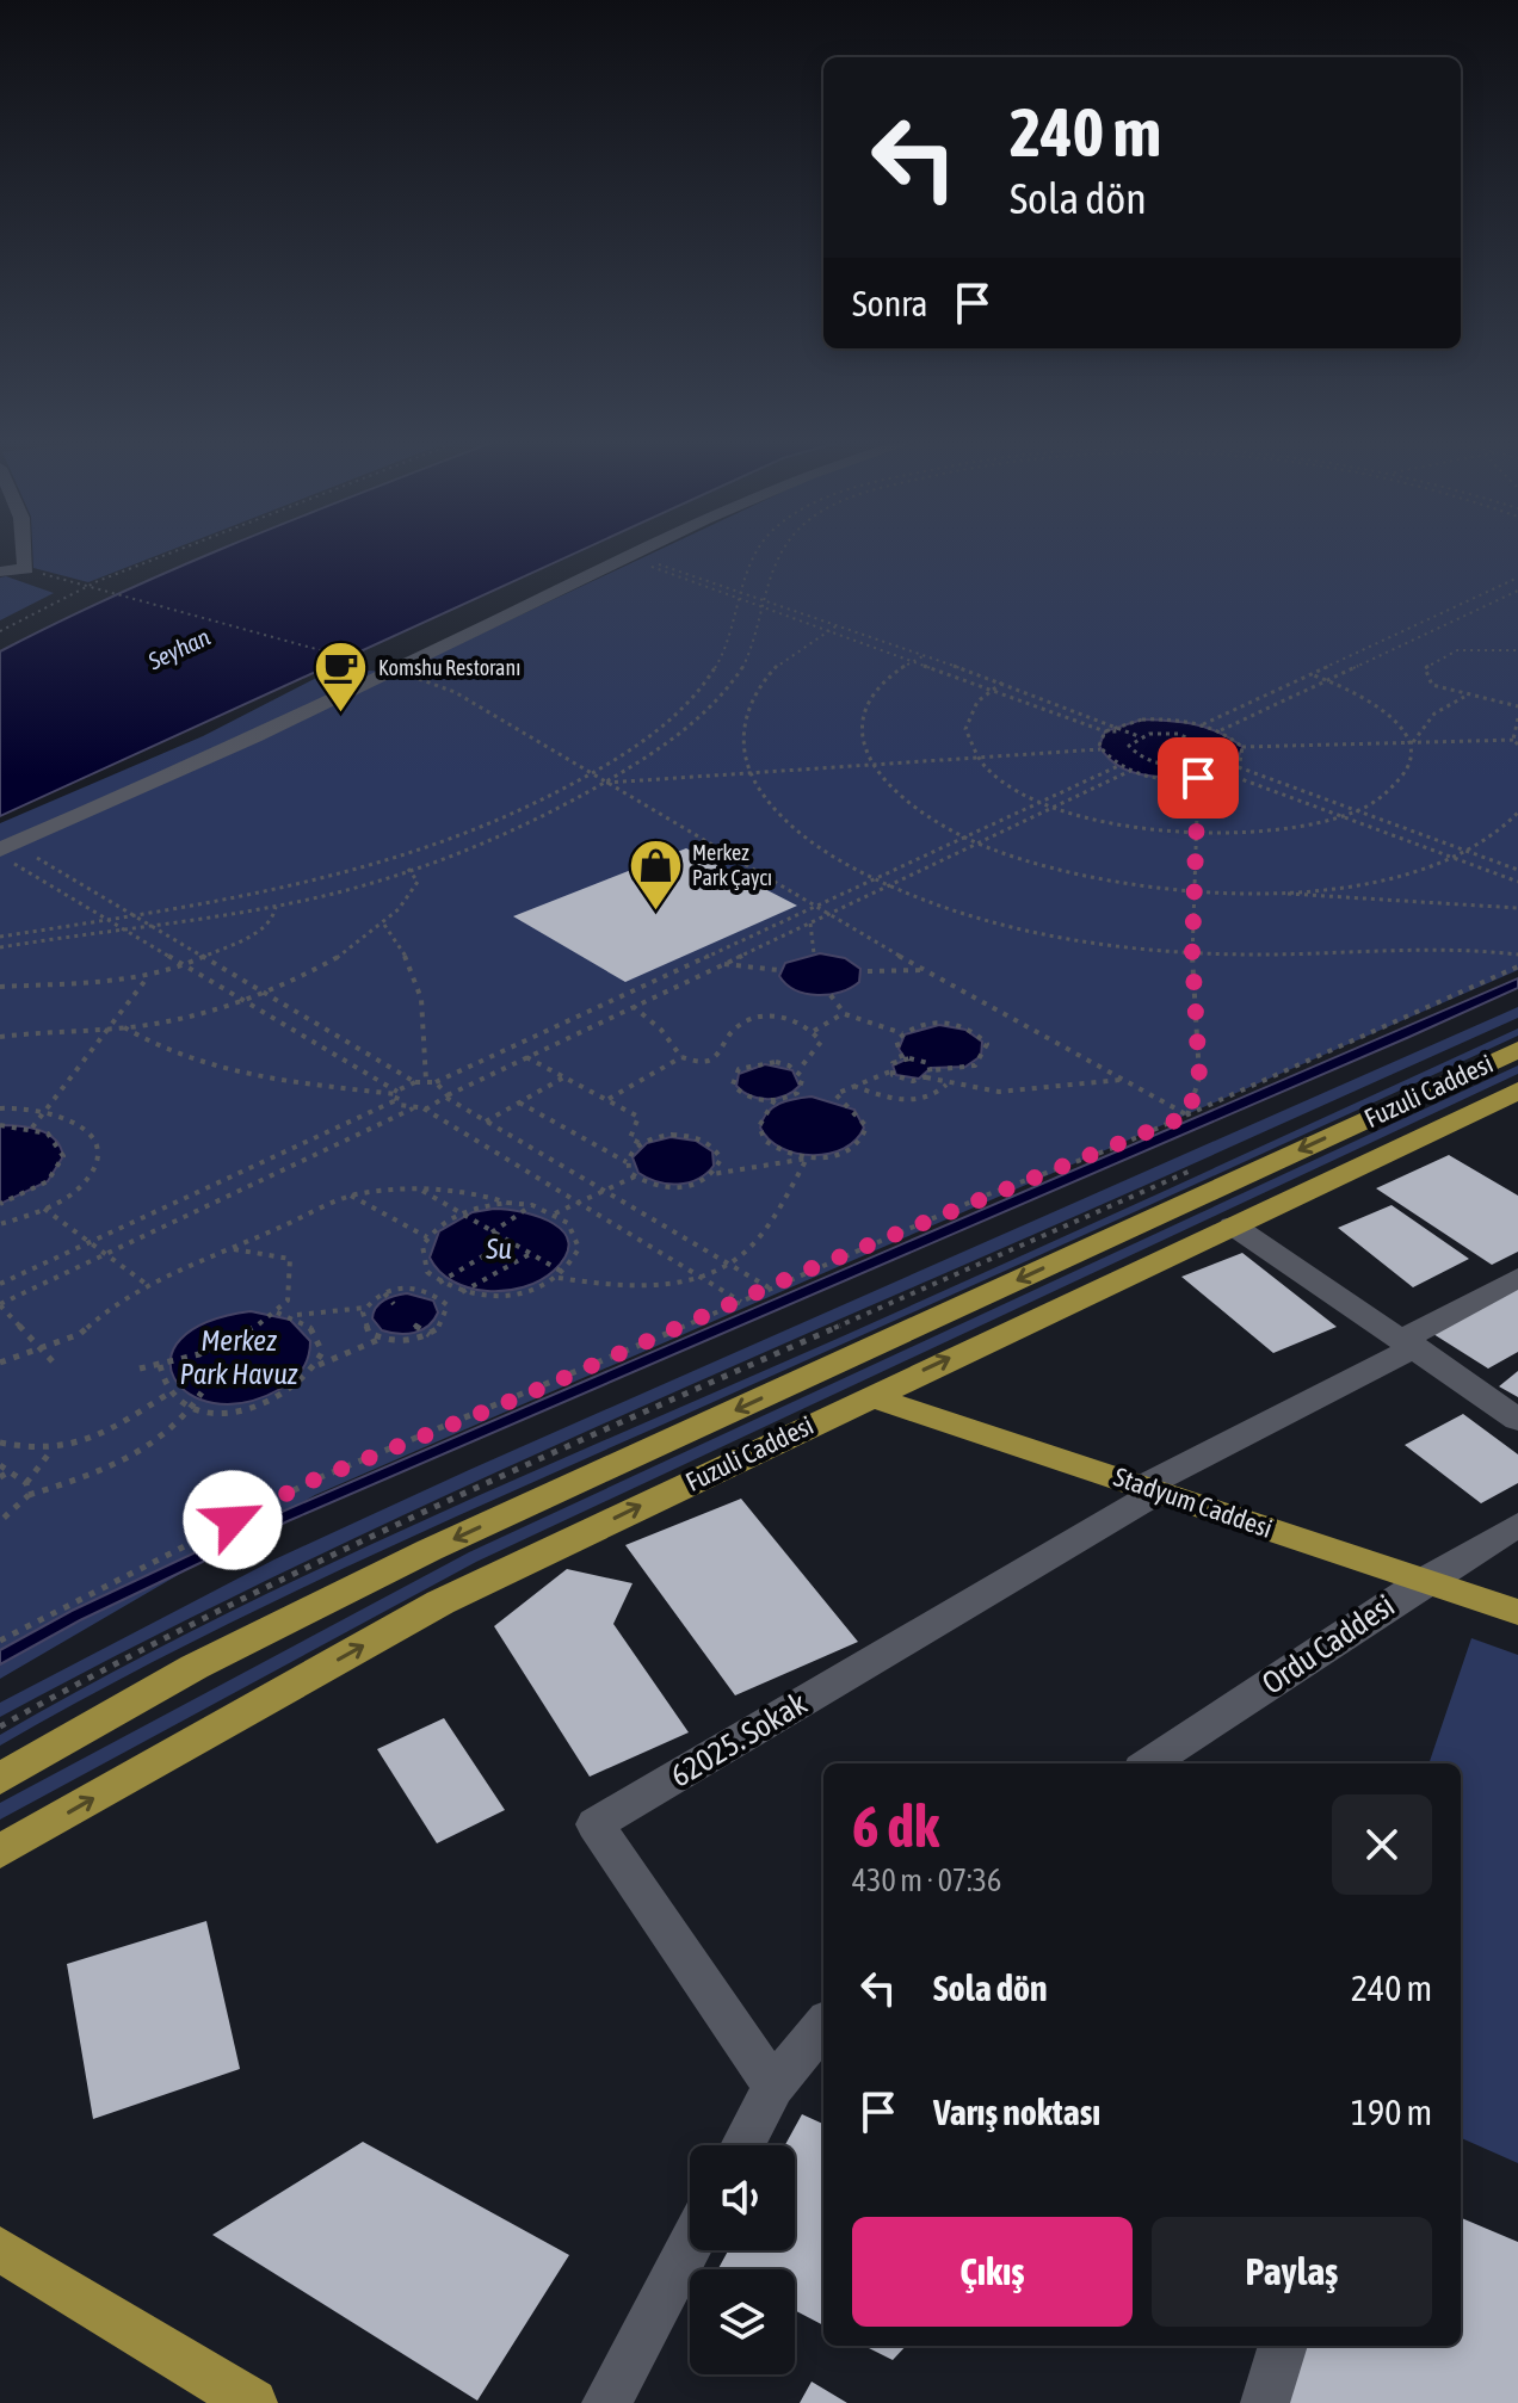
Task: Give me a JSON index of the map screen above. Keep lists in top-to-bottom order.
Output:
{
  "streets": {
    "main road": ["Fuzuli Caddesi", "Stadyum Caddesi"],
    "street": ["Ordu Caddesi", "62025. Sokak"]
  },
  "crossings": [
    ["Fuzuli Caddesi", "Stadyum Caddesi"],
    ["Stadyum Caddesi", "Ordu Caddesi"],
    ["Stadyum Caddesi", "62025. Sokak"]
  ],
  "water": ["Seyhan", "Su", "Merkez Park Havuz"],
  "places": {
    "cafe": ["Komshu Restoranı"],
    "shop": ["Merkez Park Çaycı"]
  },
  "page": {
    "turn": ["240 m", "Sola dön"],
    "then": "Sonra",
    "heading": ["6 dk", "430 m · 07:36"],
    "list": [
      {
        "name": "Sola dön",
        "value": "240 m"
      },
      {
        "name": "Varış noktası",
        "value": "190 m"
      }
    ],
    "buttons": ["Çıkış", "Paylaş"]
  }
}
